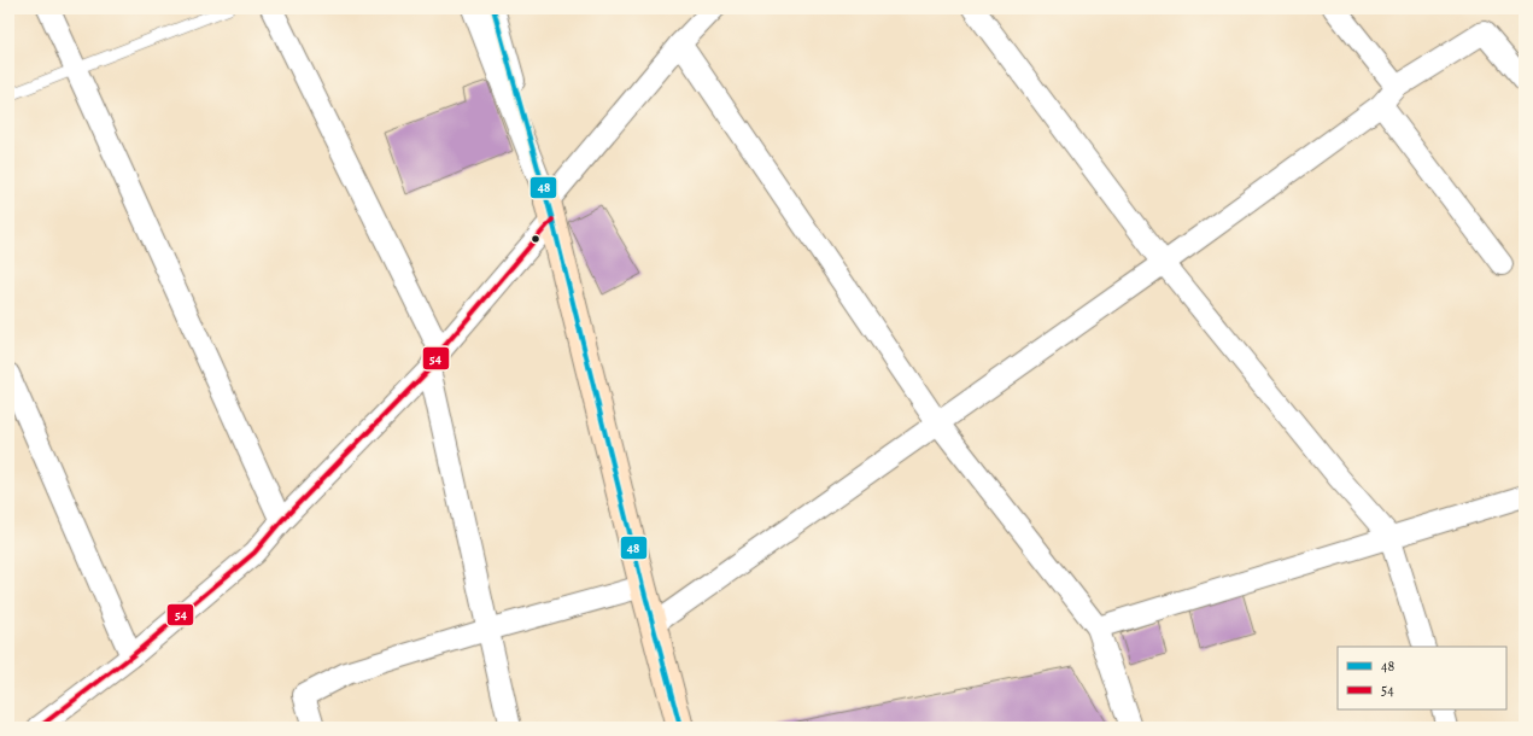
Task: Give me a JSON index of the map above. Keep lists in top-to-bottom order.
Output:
{
  "lines": ["transit line 48", "transit line 54"],
  "legend": ["48", "54"]
}
